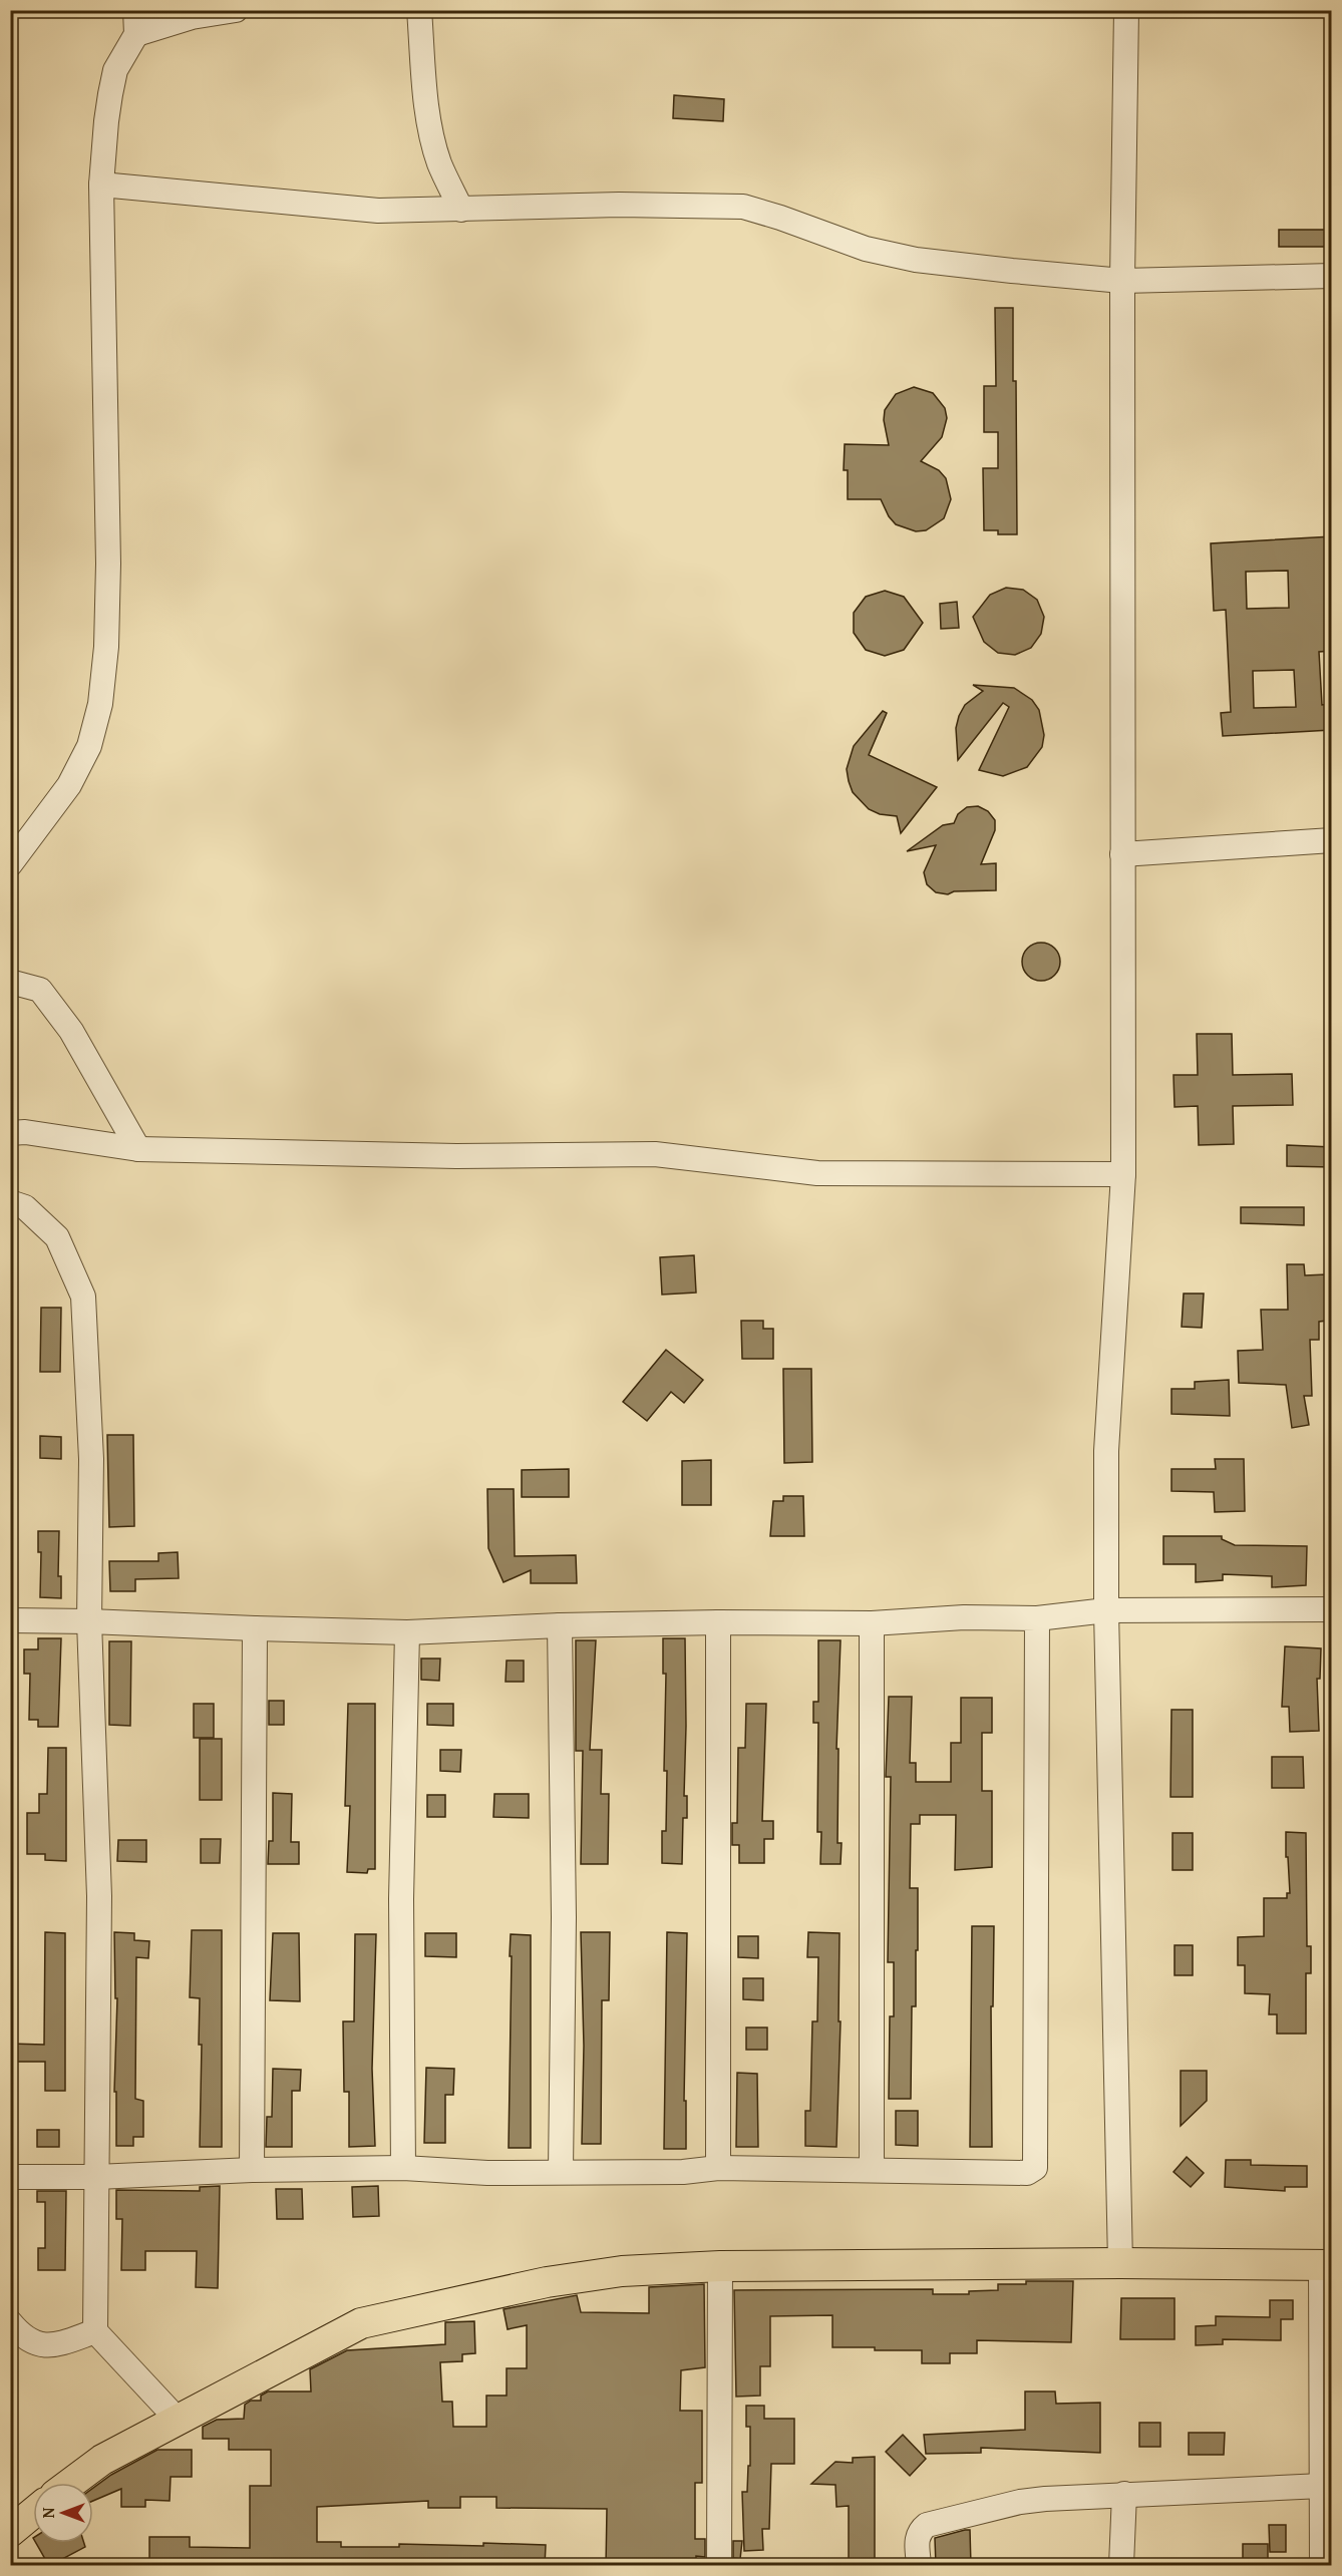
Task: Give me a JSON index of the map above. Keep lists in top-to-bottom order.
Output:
{
  "north": "left"
}
